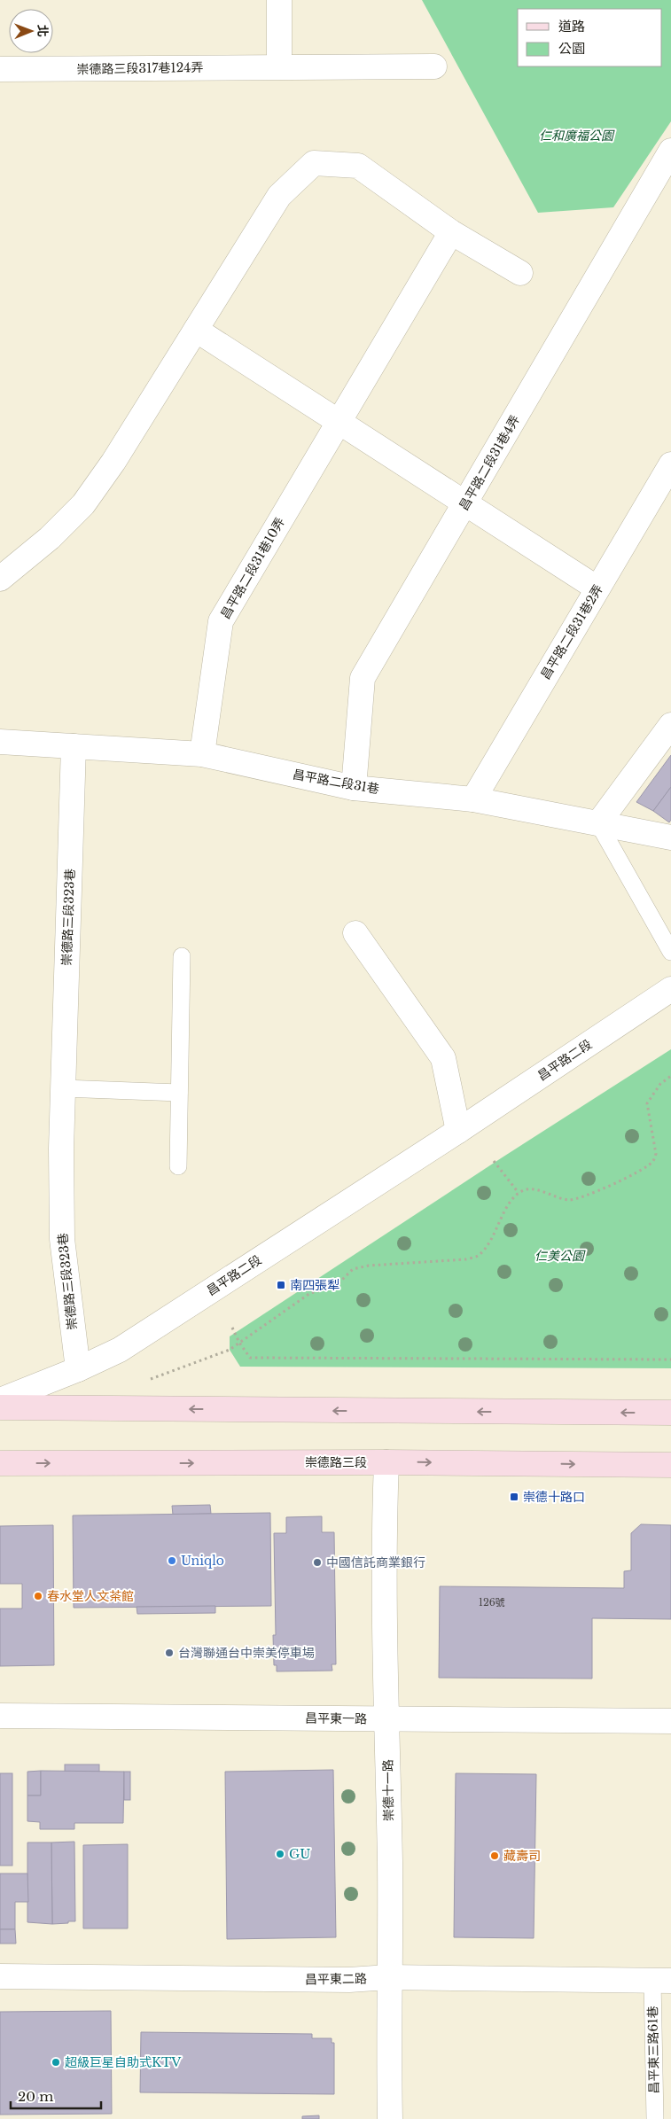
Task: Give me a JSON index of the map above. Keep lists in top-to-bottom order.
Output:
{
  "streets": {
    "main road": ["崇德路三段"],
    "street": [
      "崇德路三段317巷124弄",
      "昌平路二段31巷4弄",
      "昌平路二段31巷10弄",
      "昌平路二段31巷2弄",
      "昌平路二段31巷",
      "崇德路三段323巷",
      "昌平路二段",
      "昌平東一路",
      "崇德十一路",
      "昌平東二路"
    ],
    "lane": ["昌平東三路61巷"]
  },
  "crossings": [
    ["昌平路二段31巷4弄", "昌平路二段31巷"],
    ["昌平路二段31巷10弄", "昌平路二段31巷"],
    ["昌平路二段31巷2弄", "昌平路二段31巷"],
    ["昌平路二段31巷", "崇德路三段323巷"],
    ["崇德路三段323巷", "昌平路二段"],
    ["崇德路三段", "崇德十一路"],
    ["昌平東一路", "崇德十一路"],
    ["崇德十一路", "昌平東二路"],
    ["昌平東二路", "昌平東三路61巷"]
  ],
  "parks": ["仁和廣福公園", "仁美公園"],
  "places": {
    "transit": ["南四張犁", "崇德十路口"],
    "other": [
      "Uniqlo",
      "中國信託商業銀行",
      "春水堂人文茶館",
      "台灣聯通台中崇美停車場",
      "GU",
      "藏壽司",
      "超級巨星自助式KTV"
    ]
  },
  "house_numbers": ["126號"],
  "legend": ["道路", "公園"],
  "scale_bar": "20 m",
  "north": "right"
}
